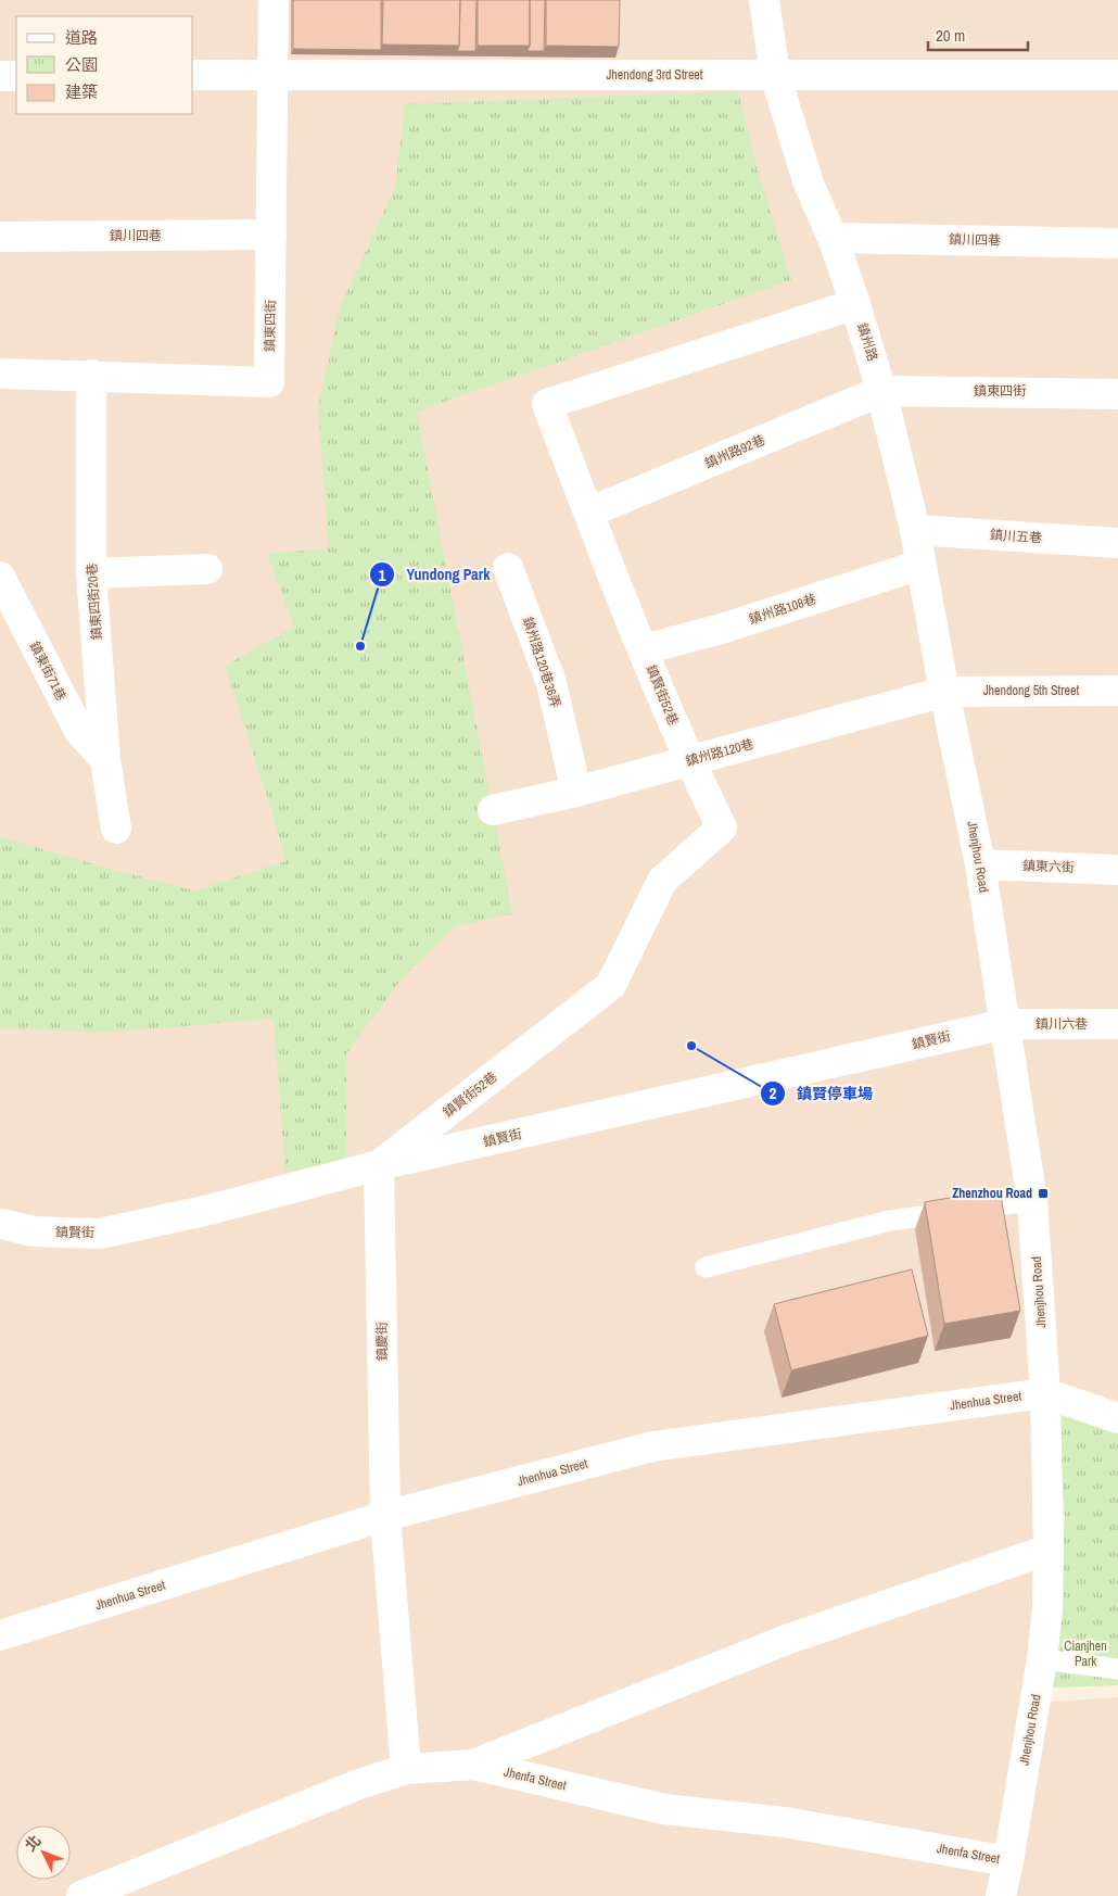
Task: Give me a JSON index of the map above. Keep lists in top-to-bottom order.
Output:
{
  "streets": {
    "street": [
      "Jhendong 3rd Street",
      "鎮川四巷",
      "鎮東四街",
      "鎮州路",
      "鎮州路92巷",
      "鎮川五巷",
      "鎮東四街20巷",
      "鎮州路108巷",
      "鎮州路120巷36弄",
      "鎮東街71巷",
      "Jhendong 5th Street",
      "鎮賢街52巷",
      "鎮州路120巷",
      "Jhenjhou Road",
      "鎮東六街",
      "鎮川六巷",
      "鎮賢街",
      "鎮慶街",
      "Jhenhua Street",
      "Jhenfa Street"
    ]
  },
  "crossings": [
    ["Jhendong 3rd Street", "鎮東四街"],
    ["Jhendong 3rd Street", "鎮州路"],
    ["鎮川四巷", "鎮東四街"],
    ["鎮川四巷", "鎮州路"],
    ["鎮東四街", "鎮州路"],
    ["鎮東四街", "鎮州路92巷"],
    ["鎮東四街", "鎮東四街20巷"],
    ["鎮州路", "鎮州路92巷"],
    ["鎮州路", "鎮川五巷"],
    ["鎮州路", "鎮州路108巷"],
    ["鎮州路", "Jhendong 5th Street"],
    ["鎮州路", "鎮賢街52巷"],
    ["鎮州路", "鎮州路120巷"],
    ["鎮州路", "Jhenjhou Road"],
    ["鎮州路92巷", "鎮賢街52巷"],
    ["鎮東四街20巷", "鎮東街71巷"],
    ["鎮州路108巷", "鎮賢街52巷"],
    ["鎮州路120巷36弄", "鎮州路120巷"],
    ["Jhendong 5th Street", "鎮州路120巷"],
    ["Jhendong 5th Street", "Jhenjhou Road"],
    ["鎮賢街52巷", "鎮州路120巷"],
    ["鎮賢街52巷", "鎮賢街"],
    ["鎮賢街52巷", "鎮慶街"],
    ["鎮州路120巷", "Jhenjhou Road"],
    ["Jhenjhou Road", "鎮東六街"],
    ["Jhenjhou Road", "鎮川六巷"],
    ["Jhenjhou Road", "鎮賢街"],
    ["Jhenjhou Road", "Jhenhua Street"],
    ["Jhenjhou Road", "Jhenfa Street"],
    ["鎮川六巷", "鎮賢街"],
    ["鎮賢街", "鎮慶街"],
    ["鎮慶街", "Jhenhua Street"],
    ["鎮慶街", "Jhenfa Street"]
  ],
  "parks": ["Cianjhen Park"],
  "places": {
    "other": ["Yundong Park", "鎮賢停車場"],
    "transit": ["Zhenzhou Road"]
  },
  "legend": ["道路", "公園", "建築"],
  "scale_bar": "20 m",
  "north": "top left"
}
